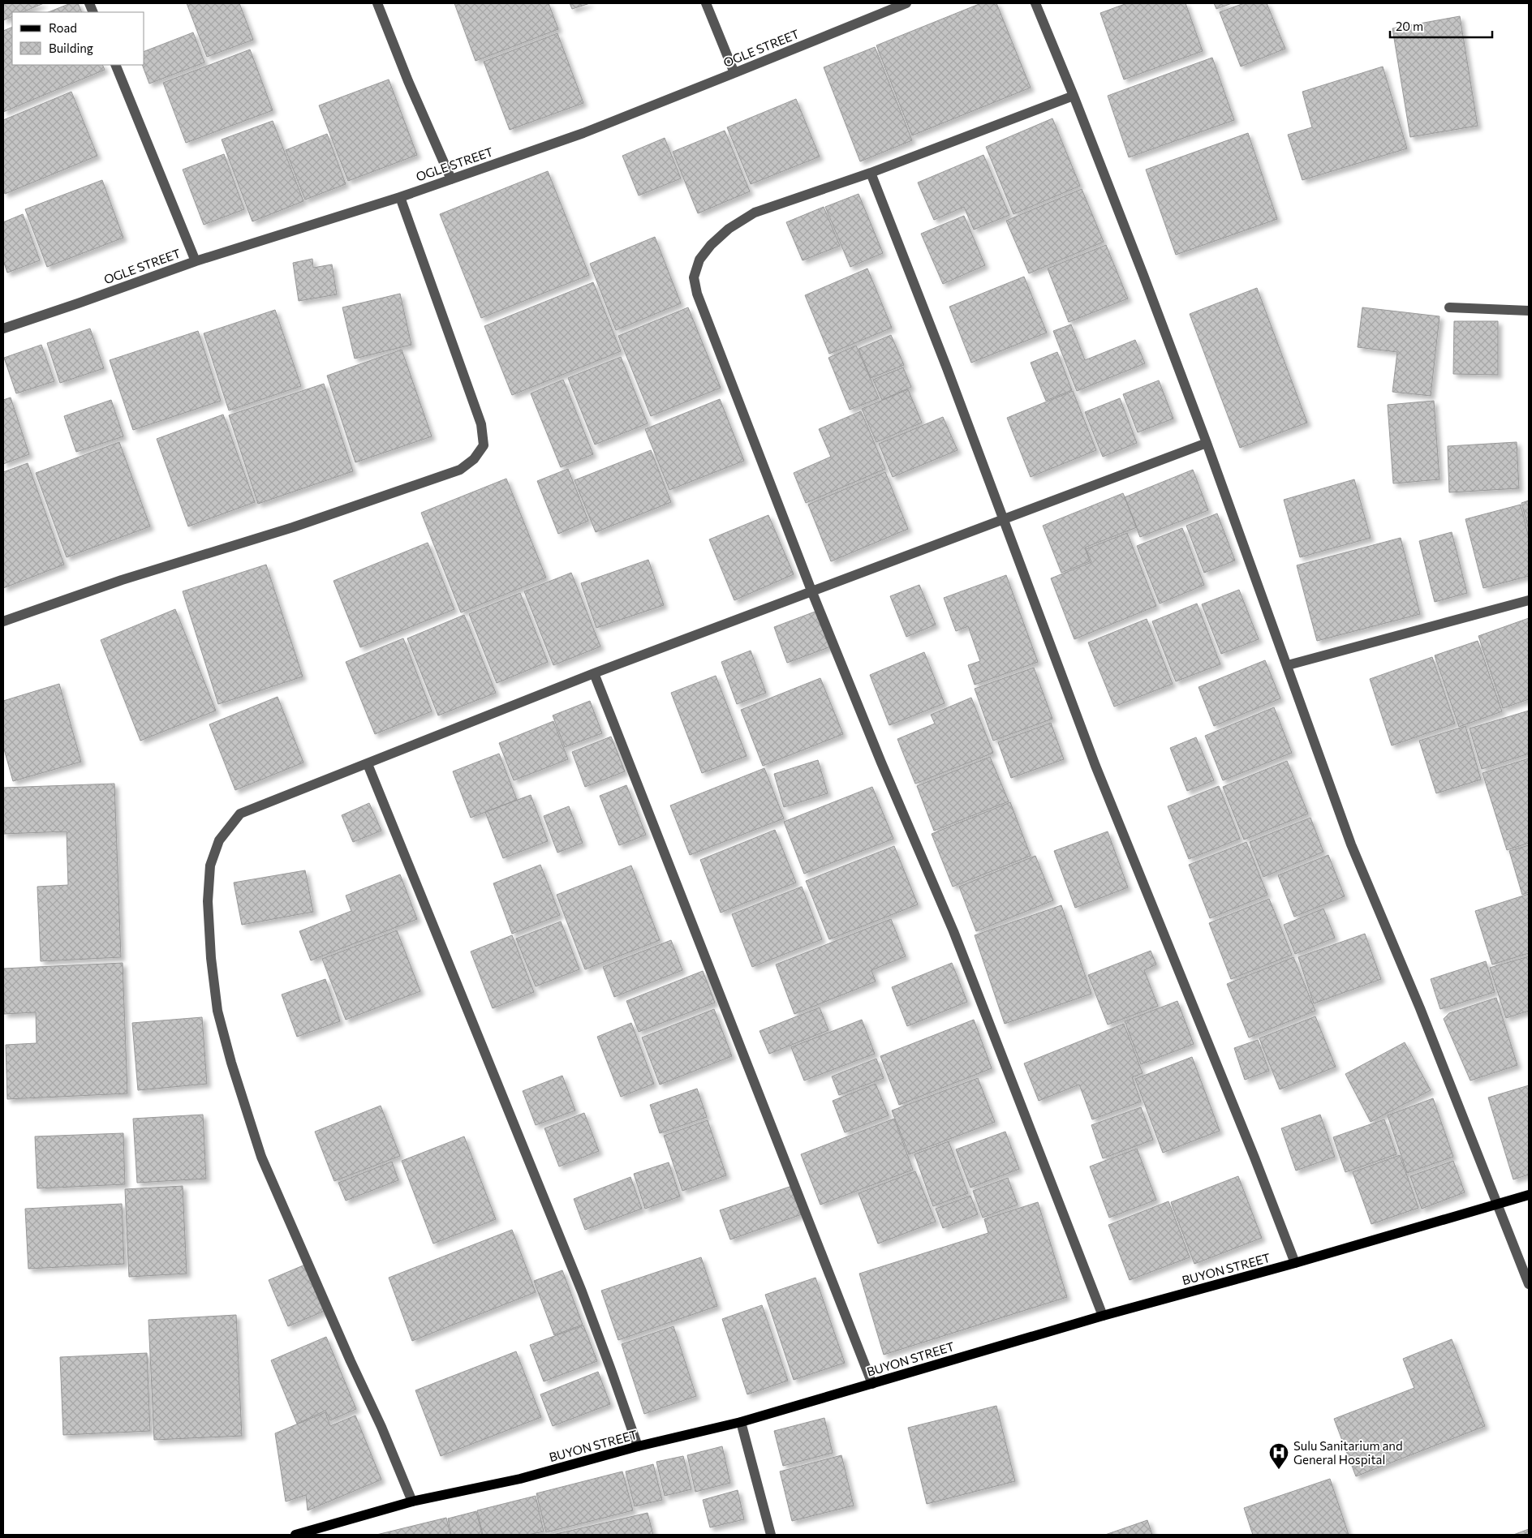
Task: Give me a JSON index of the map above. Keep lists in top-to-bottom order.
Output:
{
  "streets": {
    "main road": ["BUYON STREET"],
    "street": ["OGLE STREET"]
  },
  "places": {
    "hospital": ["Sulu Sanitarium and General Hospital"]
  },
  "legend": ["Road", "Building"],
  "scale_bar": "20 m"
}
